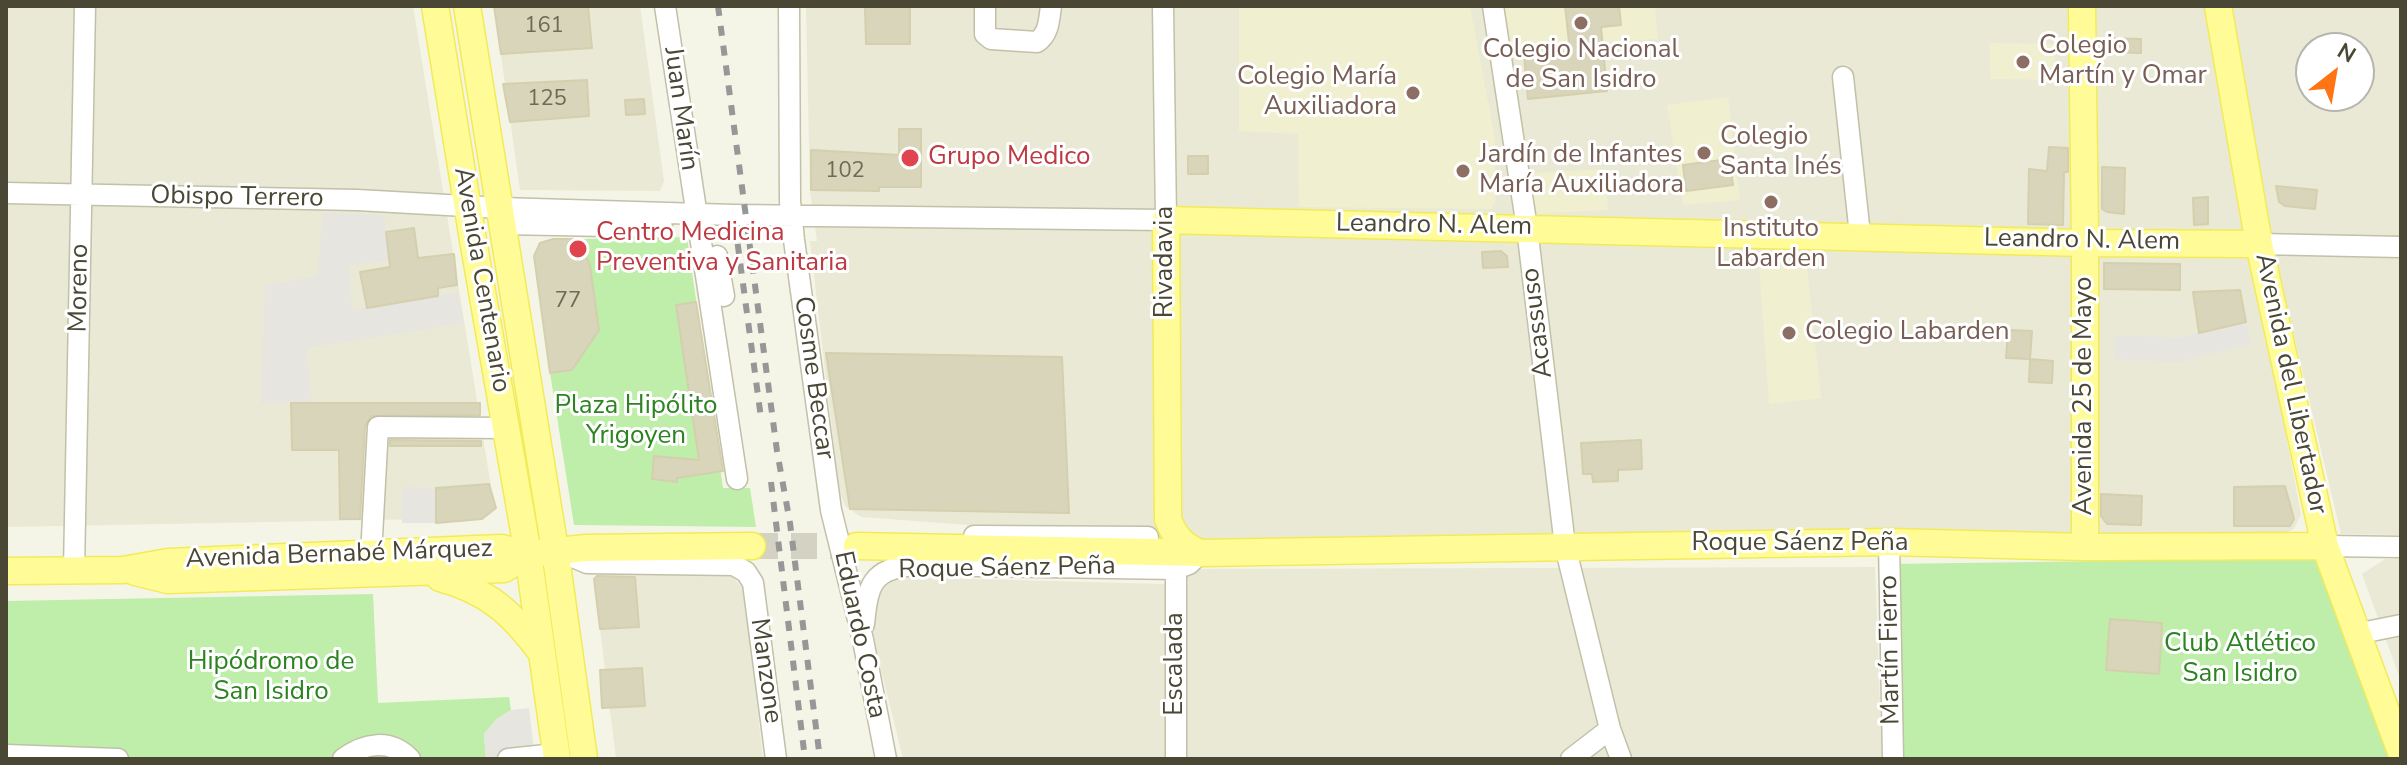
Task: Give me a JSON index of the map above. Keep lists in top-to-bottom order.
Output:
{
  "streets": {
    "main road": [
      "Leandro N. Alem",
      "Rivadavia",
      "Avenida Centenario",
      "Avenida del Libertador",
      "Avenida 25 de Mayo",
      "Roque Sáenz Peña",
      "Avenida Bernabé Márquez"
    ],
    "street": [
      "Juan Marín",
      "Obispo Terrero",
      "Moreno",
      "Acassuso",
      "Cosme Beccar",
      "Eduardo Costa",
      "Martín Fierro",
      "Escalada",
      "Manzone"
    ]
  },
  "crossings": [
    ["Juan Marín", "Leandro N. Alem"],
    ["Obispo Terrero", "Leandro N. Alem"],
    ["Obispo Terrero", "Avenida Centenario"],
    ["Obispo Terrero", "Moreno"],
    ["Leandro N. Alem", "Rivadavia"],
    ["Leandro N. Alem", "Avenida Centenario"],
    ["Leandro N. Alem", "Acassuso"],
    ["Leandro N. Alem", "Cosme Beccar"],
    ["Leandro N. Alem", "Avenida del Libertador"],
    ["Leandro N. Alem", "Avenida 25 de Mayo"],
    ["Avenida Centenario", "Avenida Bernabé Márquez"],
    ["Avenida Centenario", "Manzone"],
    ["Moreno", "Avenida Bernabé Márquez"],
    ["Acassuso", "Roque Sáenz Peña"],
    ["Cosme Beccar", "Roque Sáenz Peña"],
    ["Cosme Beccar", "Eduardo Costa"],
    ["Avenida del Libertador", "Roque Sáenz Peña"],
    ["Avenida 25 de Mayo", "Roque Sáenz Peña"],
    ["Roque Sáenz Peña", "Eduardo Costa"],
    ["Roque Sáenz Peña", "Martín Fierro"],
    ["Roque Sáenz Peña", "Escalada"]
  ],
  "parks": ["Plaza Hipólito Yrigoyen", "Club Atlético San Isidro", "Hipódromo de San Isidro"],
  "places": [
    "Colegio Nacional de San Isidro",
    "Colegio Martín y Omar",
    "Colegio María Auxiliadora",
    "Colegio Santa Inés",
    "Grupo Medico",
    "Jardín de Infantes María Auxiliadora",
    "Instituto Labarden",
    "Centro Medicina Preventiva y Sanitaria",
    "Colegio Labarden"
  ],
  "house_numbers": [
    "161",
    "125",
    "102",
    "77"
  ],
  "north": "top right"
}
